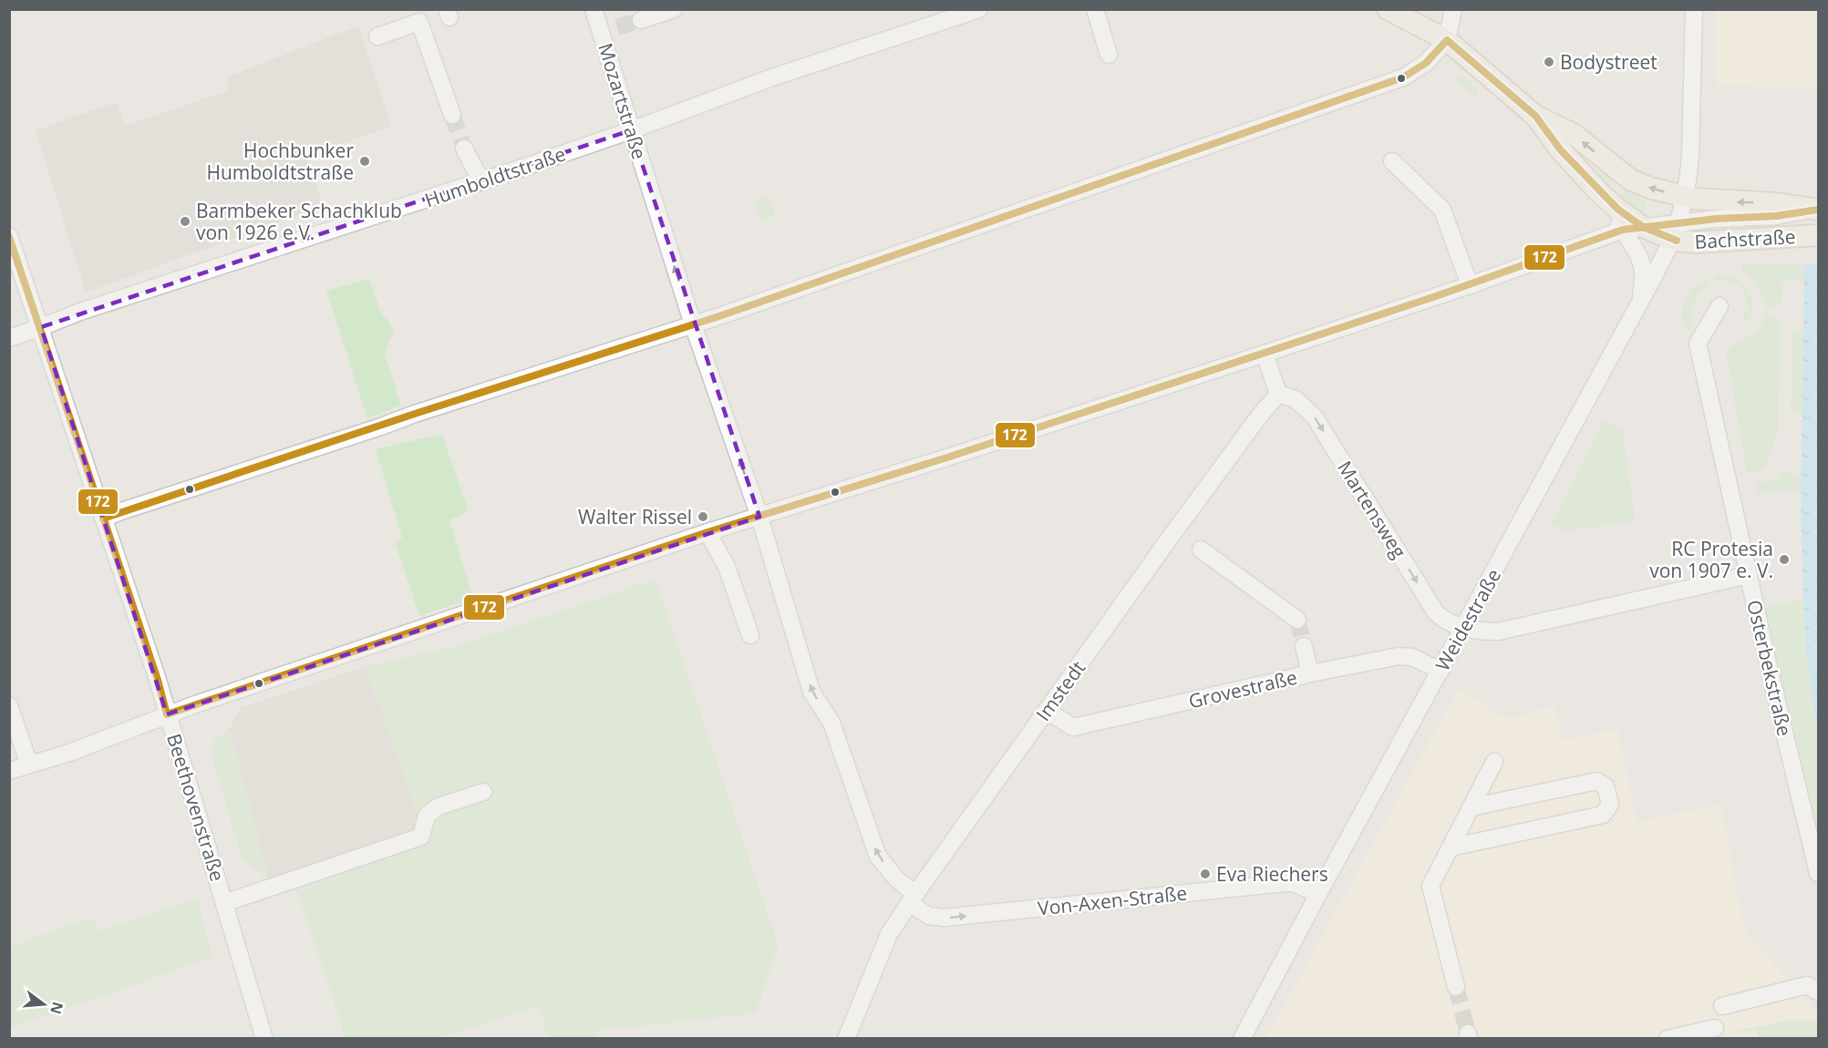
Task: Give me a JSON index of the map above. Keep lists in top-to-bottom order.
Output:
{
  "streets": {
    "main road": ["Bachstraße"],
    "street": [
      "Mozartstraße",
      "Humboldtstraße",
      "Martensweg",
      "Weidestraße",
      "Osterbekstraße",
      "Grovestraße",
      "Imstedt",
      "Beethovenstraße",
      "Von-Axen-Straße"
    ]
  },
  "crossings": [
    ["Mozartstraße", "Humboldtstraße"],
    ["Mozartstraße", "Imstedt"],
    ["Mozartstraße", "Von-Axen-Straße"],
    ["Humboldtstraße", "Beethovenstraße"],
    ["Bachstraße", "Weidestraße"],
    ["Martensweg", "Weidestraße"],
    ["Martensweg", "Imstedt"],
    ["Weidestraße", "Grovestraße"],
    ["Weidestraße", "Von-Axen-Straße"],
    ["Grovestraße", "Imstedt"],
    ["Imstedt", "Von-Axen-Straße"]
  ],
  "one_way": ["Mozartstraße", "Von-Axen-Straße"],
  "places": [
    "Bodystreet",
    "Hochbunker Humboldtstraße",
    "Barmbeker Schachklub von 1926 e.V.",
    "Walter Rissel",
    "RC Protesia von 1907 e. V.",
    "Eva Riechers"
  ],
  "lines": ["transit line 172"],
  "north": "right"
}
